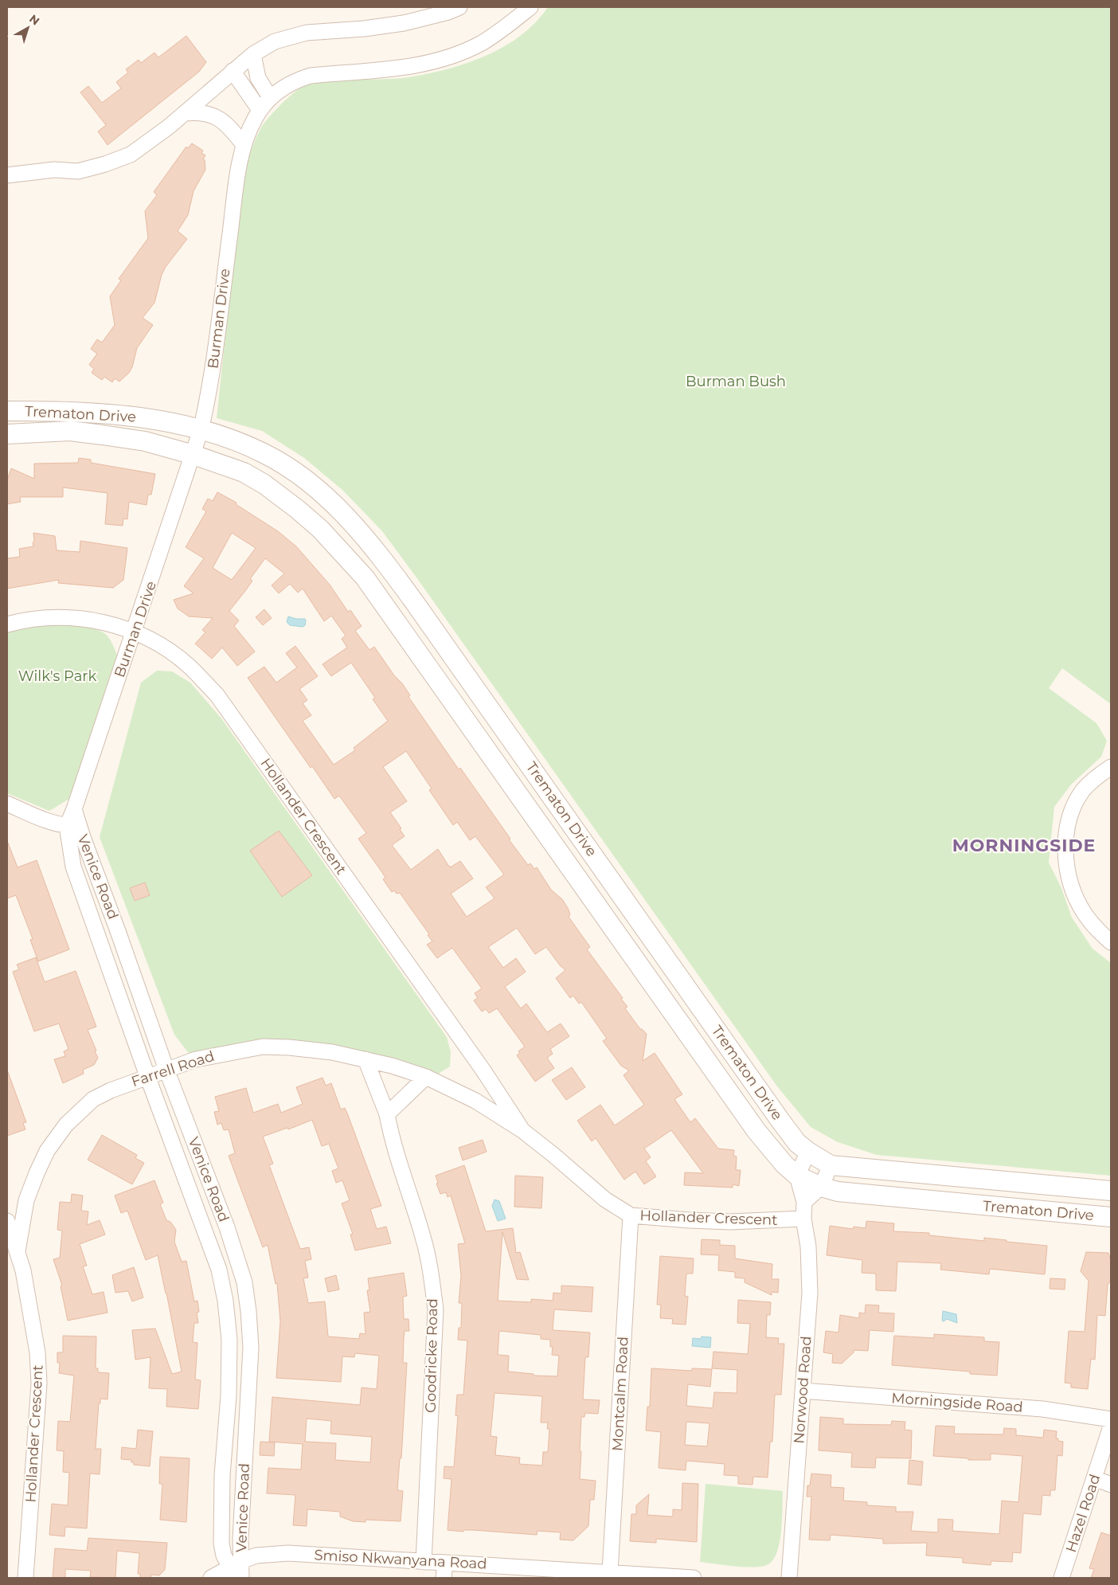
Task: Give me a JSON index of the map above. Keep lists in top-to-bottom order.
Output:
{
  "streets": {
    "street": [
      "Burman Drive",
      "Trematon Drive",
      "Hollander Crescent",
      "Venice Road",
      "Farrell Road",
      "Goodricke Road",
      "Norwood Road",
      "Montcalm Road",
      "Morningside Road",
      "Hazel Road",
      "Smiso Nkwanyana Road"
    ]
  },
  "crossings": [
    ["Burman Drive", "Trematon Drive"],
    ["Burman Drive", "Hollander Crescent"],
    ["Burman Drive", "Venice Road"],
    ["Trematon Drive", "Norwood Road"],
    ["Hollander Crescent", "Farrell Road"],
    ["Hollander Crescent", "Norwood Road"],
    ["Hollander Crescent", "Montcalm Road"],
    ["Venice Road", "Farrell Road"],
    ["Venice Road", "Smiso Nkwanyana Road"],
    ["Farrell Road", "Goodricke Road"],
    ["Goodricke Road", "Smiso Nkwanyana Road"],
    ["Norwood Road", "Morningside Road"],
    ["Montcalm Road", "Smiso Nkwanyana Road"]
  ],
  "districts": ["MORNINGSIDE"],
  "parks": ["Burman Bush", "Wilk's Park"],
  "north": "top right"
}
